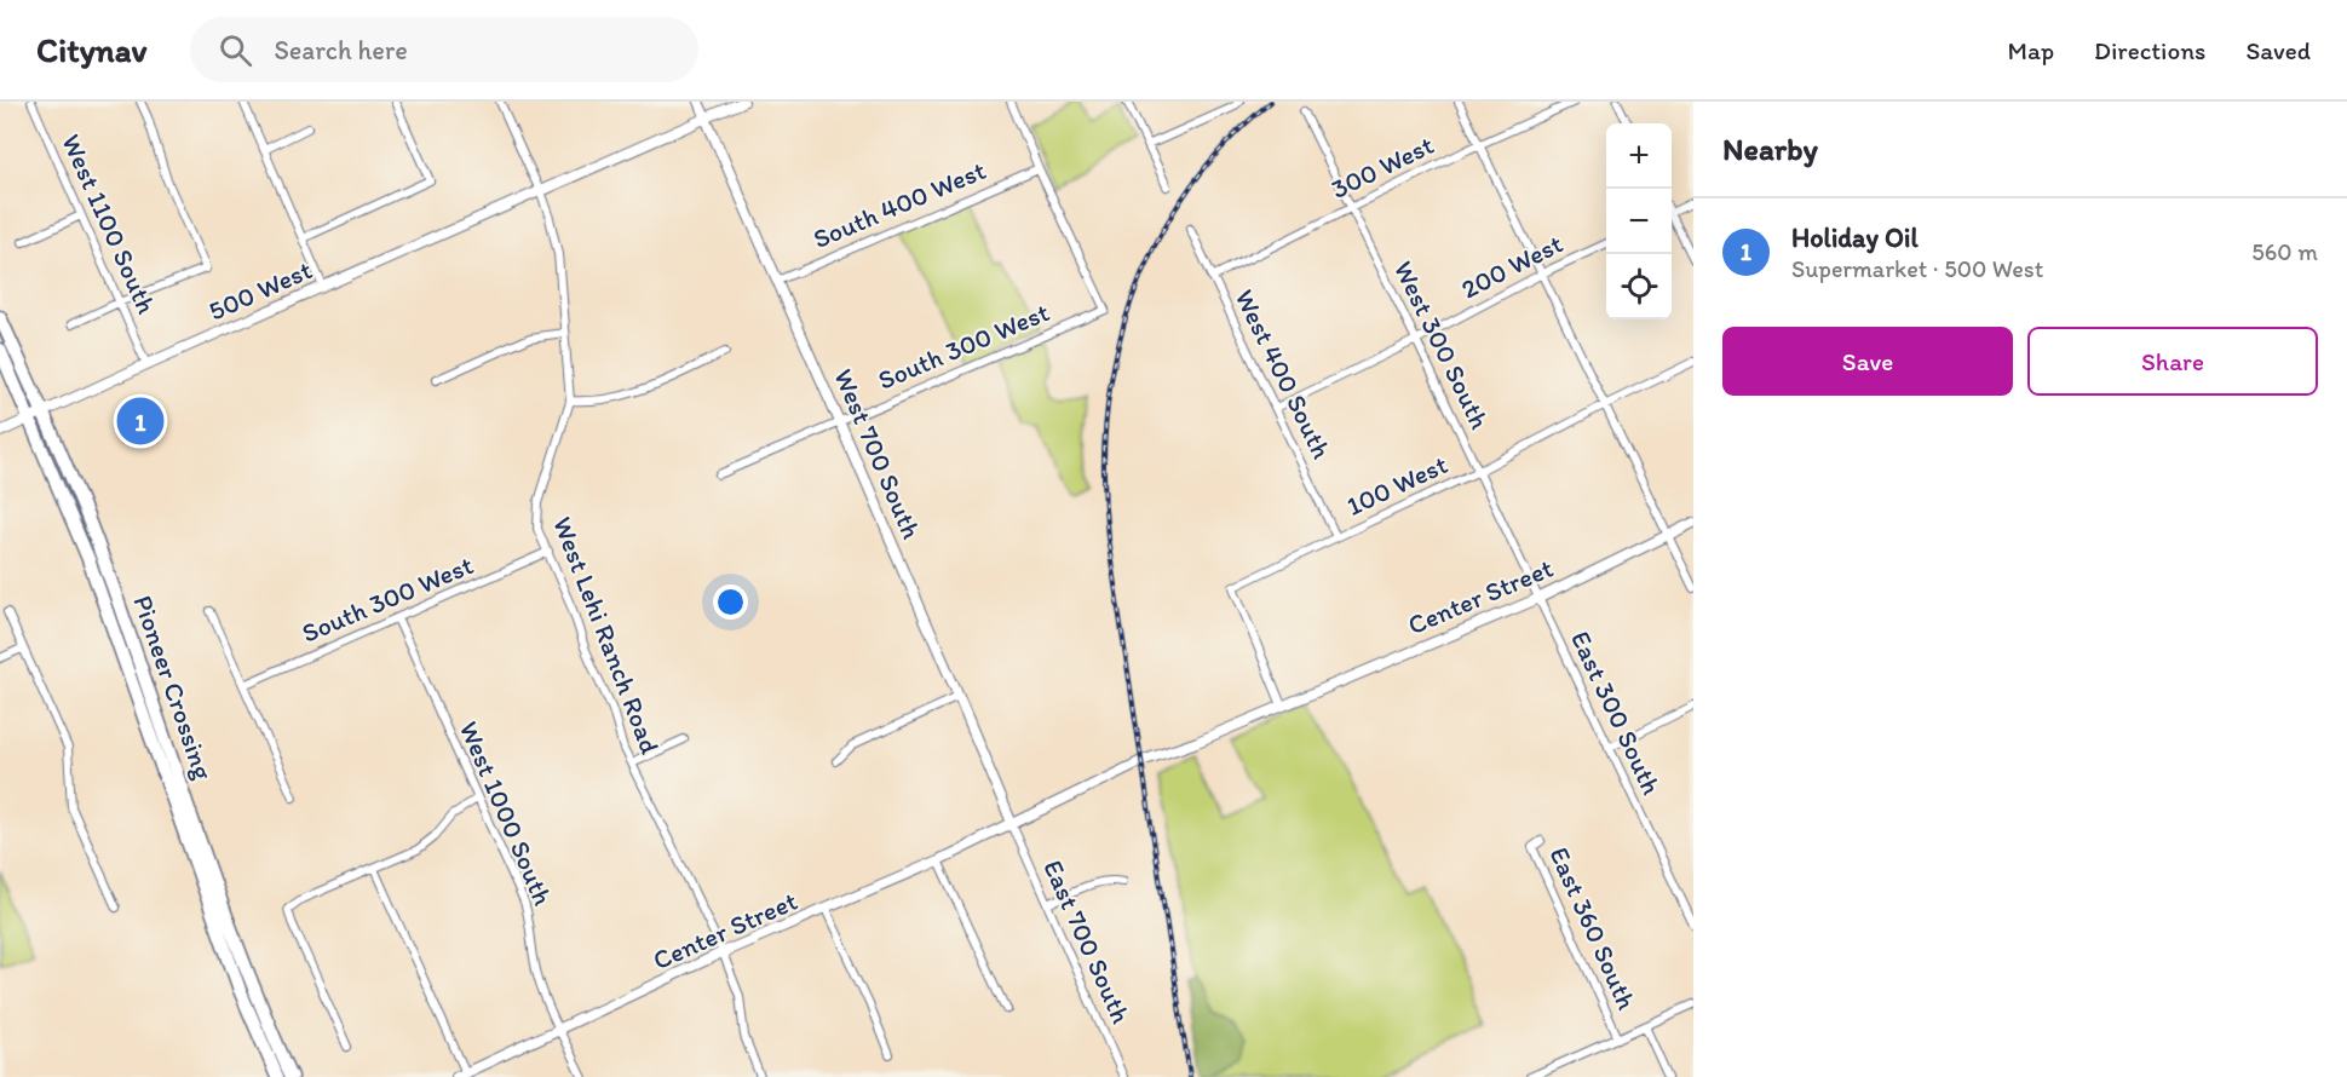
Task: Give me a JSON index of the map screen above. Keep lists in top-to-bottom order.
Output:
{
  "streets": {
    "highway": ["Pioneer Crossing"],
    "street": [
      "300 West",
      "South 400 West",
      "West 1100 South",
      "200 West",
      "500 West",
      "West 300 South",
      "South 300 West",
      "West 400 South",
      "West 700 South",
      "100 West",
      "Center Street",
      "West Lehi Ranch Road",
      "East 300 South",
      "West 1000 South",
      "East 360 South",
      "East 700 South"
    ]
  },
  "crossings": [
    ["300 West", "West 300 South"],
    ["300 West", "West 400 South"],
    ["South 400 West", "South 300 West"],
    ["South 400 West", "West 700 South"],
    ["West 1100 South", "500 West"],
    ["200 West", "West 300 South"],
    ["200 West", "West 400 South"],
    ["500 West", "West 700 South"],
    ["500 West", "West Lehi Ranch Road"],
    ["500 West", "Pioneer Crossing"],
    ["West 300 South", "100 West"],
    ["West 300 South", "Center Street"],
    ["West 300 South", "East 300 South"],
    ["South 300 West", "West 700 South"],
    ["South 300 West", "West Lehi Ranch Road"],
    ["South 300 West", "West 1000 South"],
    ["West 400 South", "100 West"],
    ["West 700 South", "Center Street"],
    ["West 700 South", "East 700 South"],
    ["100 West", "Center Street"],
    ["Center Street", "West Lehi Ranch Road"],
    ["Center Street", "East 300 South"],
    ["Center Street", "West 1000 South"],
    ["Center Street", "East 700 South"]
  ],
  "page": {
    "header": "Citynav",
    "search": "Search here",
    "nav": ["Map", "Directions", "Saved"],
    "heading": "Nearby",
    "map_buttons": ["+", "−"],
    "list": [
      {
        "mark": "1",
        "name": "Holiday Oil",
        "note": "Supermarket · 500 West",
        "value": "560 m"
      }
    ],
    "buttons": ["Save", "Share"],
    "pins": "1"
  }
}
